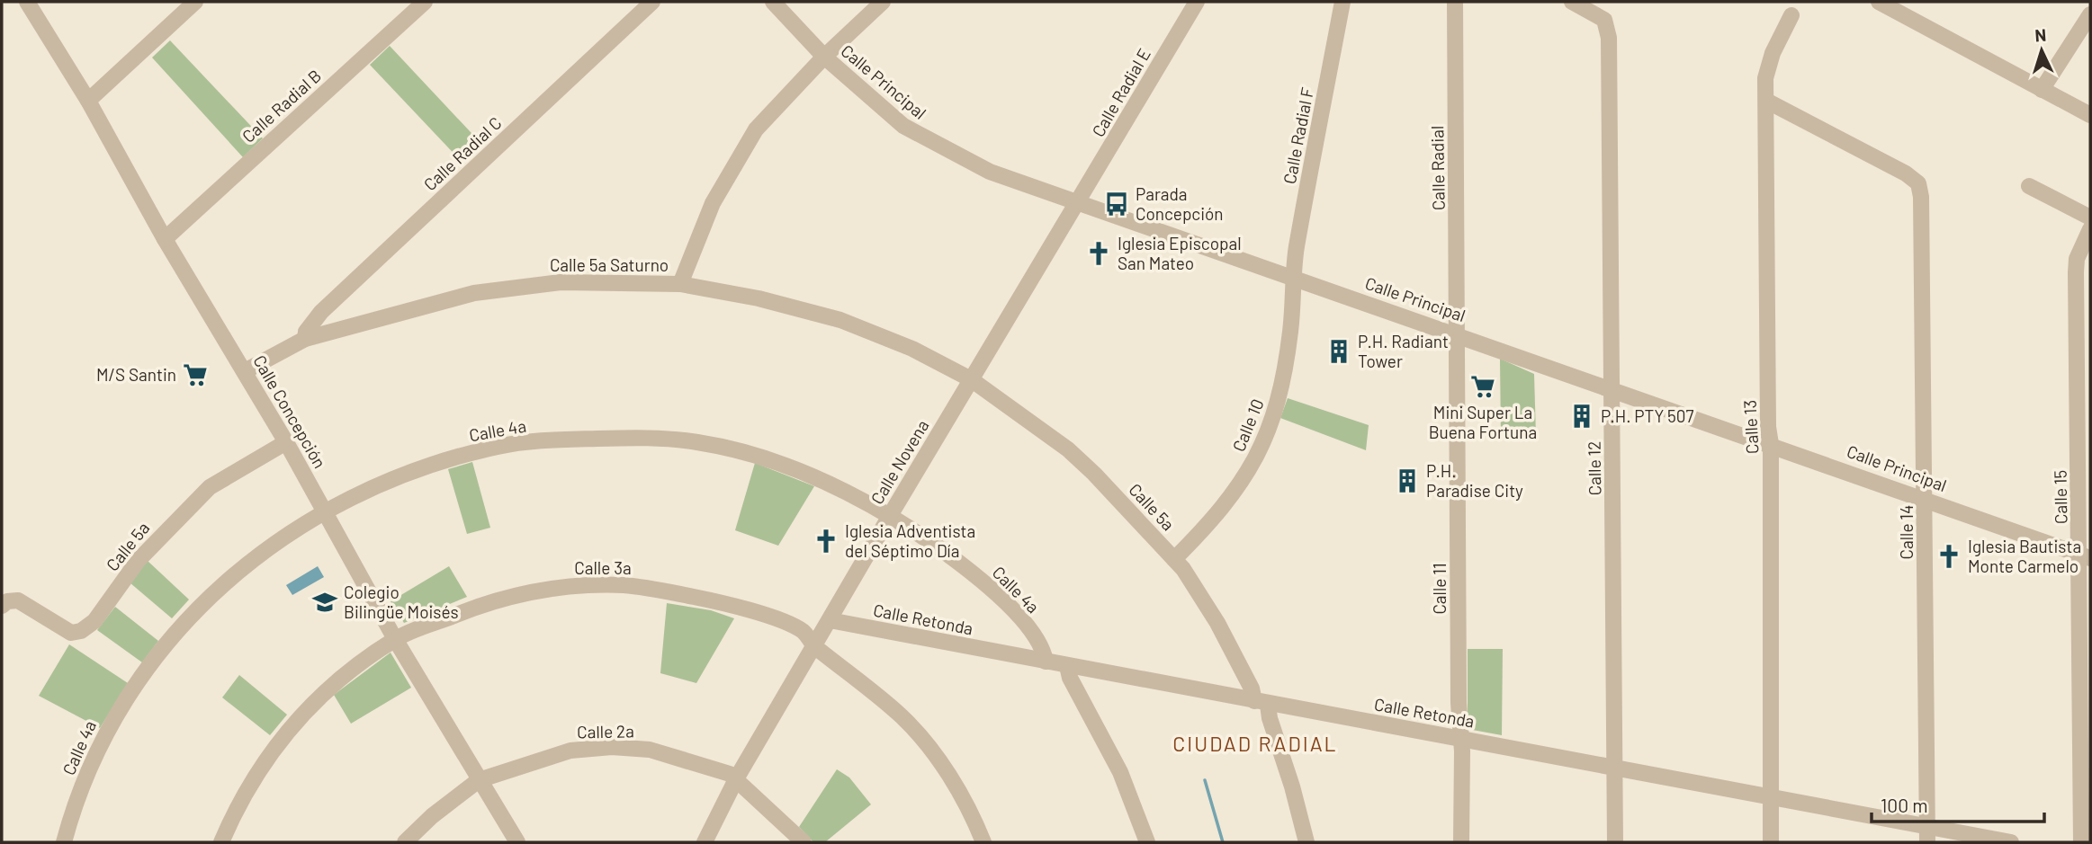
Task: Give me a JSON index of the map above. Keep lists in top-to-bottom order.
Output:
{
  "streets": {
    "street": [
      "Calle Principal",
      "Calle Radial E",
      "Calle Radial B",
      "Calle Radial F",
      "Calle Radial C",
      "Calle Radial",
      "Calle 5a Saturno",
      "Calle Concepción",
      "Calle 10",
      "Calle 13",
      "Calle 4a",
      "Calle Novena",
      "Calle 12",
      "Calle 15",
      "Calle 5a",
      "Calle 14",
      "Calle 3a",
      "Calle 11",
      "Calle Retonda",
      "Calle 2a"
    ]
  },
  "crossings": [
    ["Calle Principal", "Calle Radial E"],
    ["Calle Principal", "Calle Radial F"],
    ["Calle Principal", "Calle Radial"],
    ["Calle Principal", "Calle 10"],
    ["Calle Principal", "Calle 13"],
    ["Calle Principal", "Calle Novena"],
    ["Calle Principal", "Calle 12"],
    ["Calle Principal", "Calle 15"],
    ["Calle Principal", "Calle 14"],
    ["Calle Principal", "Calle 11"],
    ["Calle Radial E", "Calle Novena"],
    ["Calle Radial B", "Calle Concepción"],
    ["Calle Radial F", "Calle 10"],
    ["Calle Radial C", "Calle 5a Saturno"],
    ["Calle Radial", "Calle 11"],
    ["Calle 5a Saturno", "Calle Concepción"],
    ["Calle 5a Saturno", "Calle Novena"],
    ["Calle 5a Saturno", "Calle 5a"],
    ["Calle Concepción", "Calle 4a"],
    ["Calle Concepción", "Calle 5a"],
    ["Calle Concepción", "Calle 3a"],
    ["Calle Concepción", "Calle 2a"],
    ["Calle 10", "Calle 5a"],
    ["Calle 13", "Calle 14"],
    ["Calle 13", "Calle Retonda"],
    ["Calle 4a", "Calle Novena"],
    ["Calle 4a", "Calle Retonda"],
    ["Calle Novena", "Calle 5a"],
    ["Calle Novena", "Calle 3a"],
    ["Calle Novena", "Calle Retonda"],
    ["Calle Novena", "Calle 2a"],
    ["Calle 12", "Calle Retonda"],
    ["Calle 5a", "Calle Retonda"],
    ["Calle 14", "Calle Retonda"],
    ["Calle 11", "Calle Retonda"]
  ],
  "districts": ["CIUDAD RADIAL"],
  "places": {
    "bus stop": ["Parada Concepción"],
    "church": ["Iglesia Episcopal San Mateo", "Iglesia Adventista del Séptimo Día", "Iglesia Bautista Monte Carmelo"],
    "building": ["P.H. Radiant Tower", "P.H. PTY 507", "P.H. Paradise City"],
    "supermarket": ["M/S Santin", "Mini Super La Buena Fortuna"],
    "school or university": ["Colegio Bilingüe Moisés"]
  },
  "scale_bar": "100 m",
  "north": "top"
}
